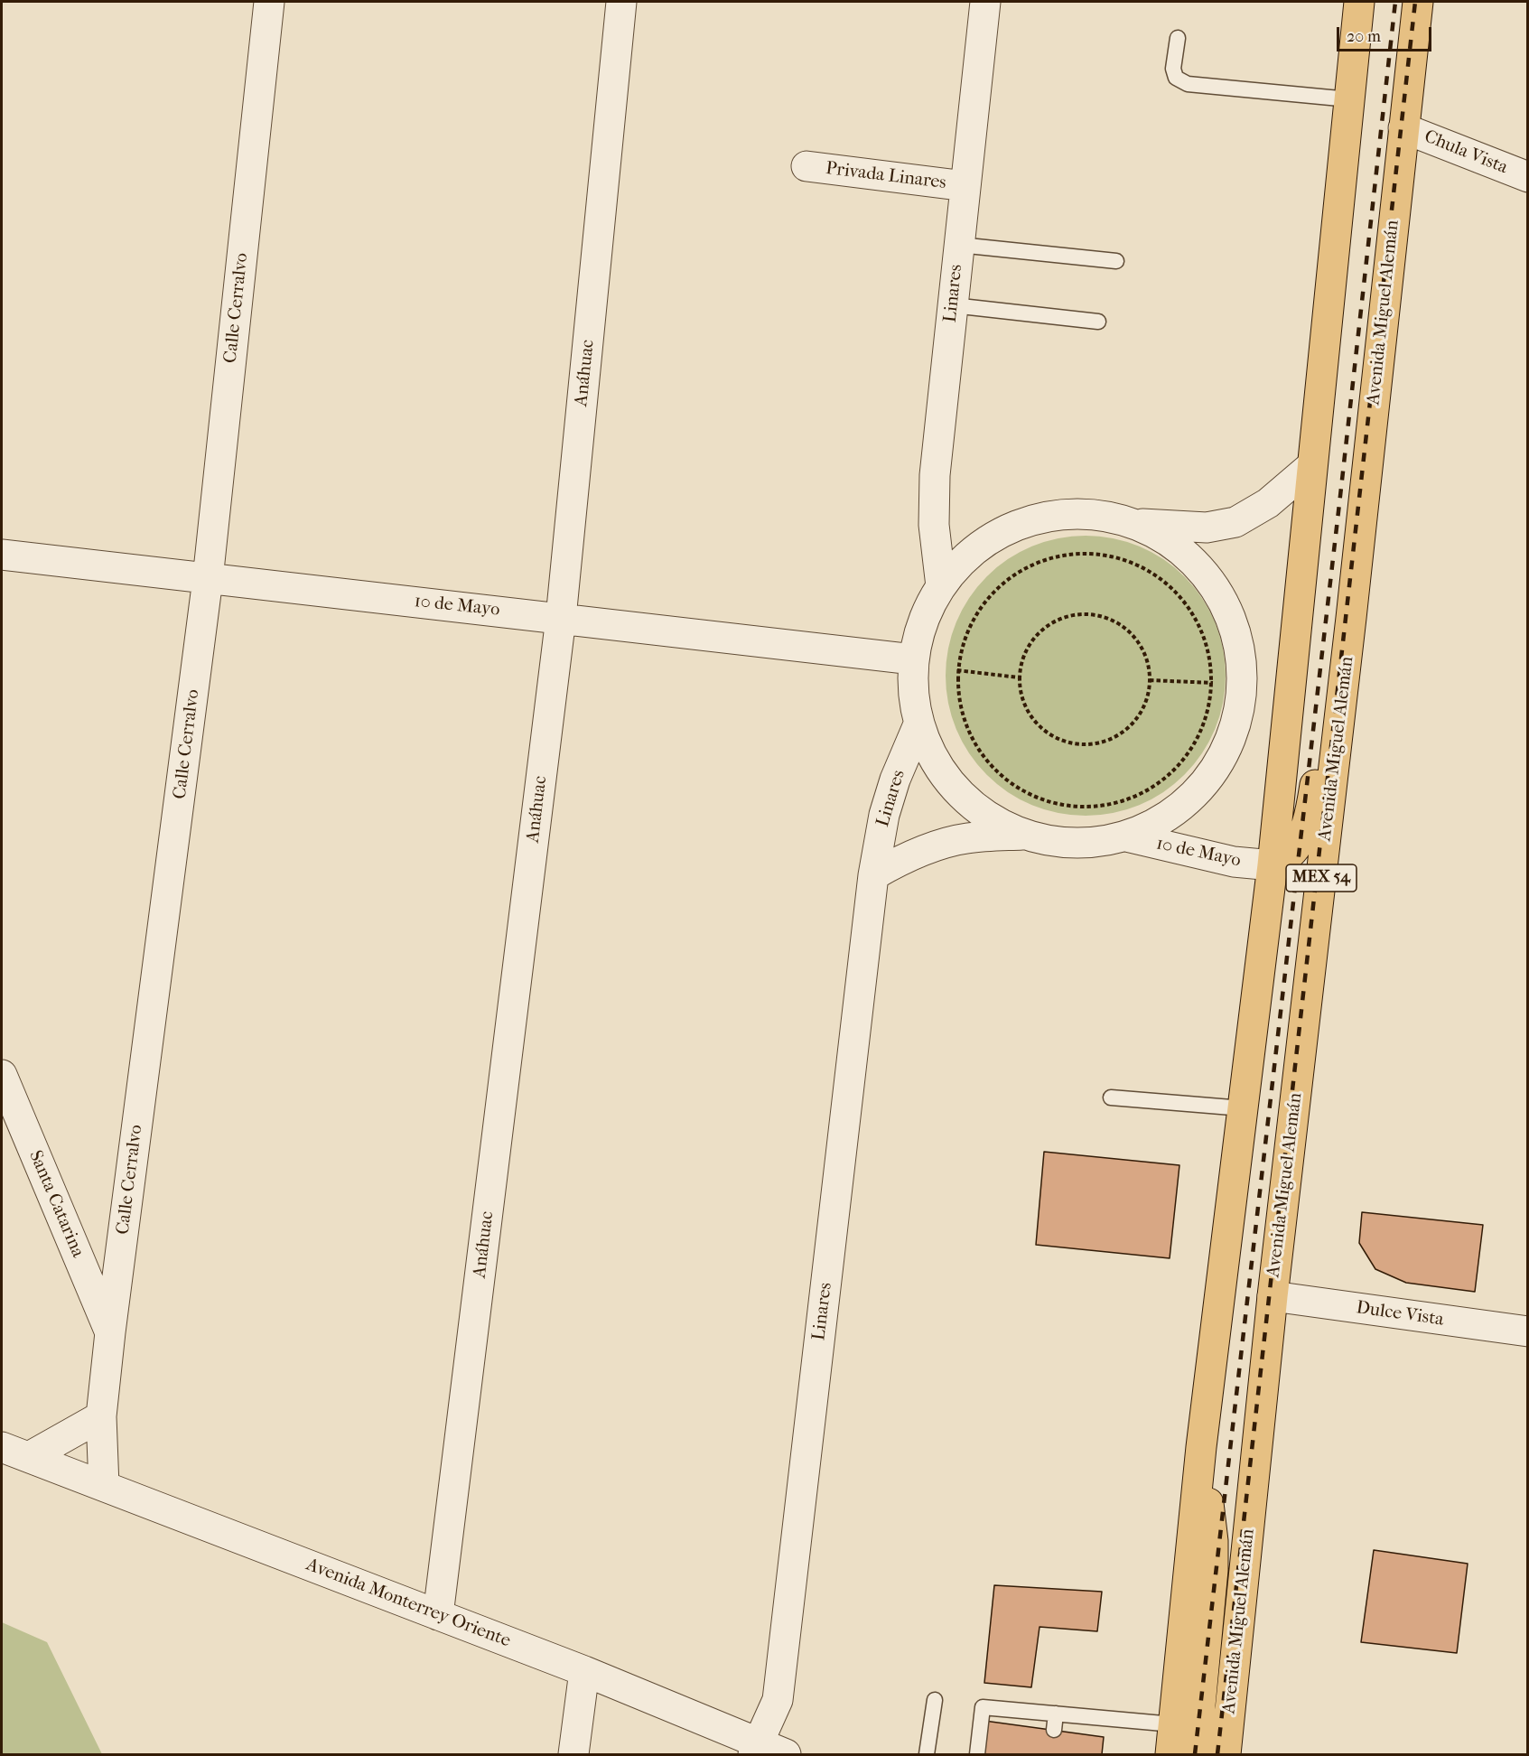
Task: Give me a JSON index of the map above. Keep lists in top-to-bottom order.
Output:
{
  "streets": {
    "highway": ["Avenida Miguel Alemán", "MEX 54"],
    "street": [
      "Chula Vista",
      "Privada Linares",
      "Linares",
      "Calle Cerralvo",
      "Anáhuac",
      "10 de Mayo",
      "Santa Catarina",
      "Dulce Vista",
      "Avenida Monterrey Oriente"
    ]
  },
  "crossings": [
    ["Chula Vista", "Avenida Miguel Alemán"],
    ["Privada Linares", "Linares"],
    ["Linares", "10 de Mayo"],
    ["Linares", "Avenida Monterrey Oriente"],
    ["Calle Cerralvo", "10 de Mayo"],
    ["Calle Cerralvo", "Santa Catarina"],
    ["Calle Cerralvo", "Avenida Monterrey Oriente"],
    ["Avenida Miguel Alemán", "Dulce Vista"],
    ["Anáhuac", "10 de Mayo"],
    ["Anáhuac", "Avenida Monterrey Oriente"],
    ["10 de Mayo", "MEX 54"]
  ],
  "scale_bar": "20 m"
}
